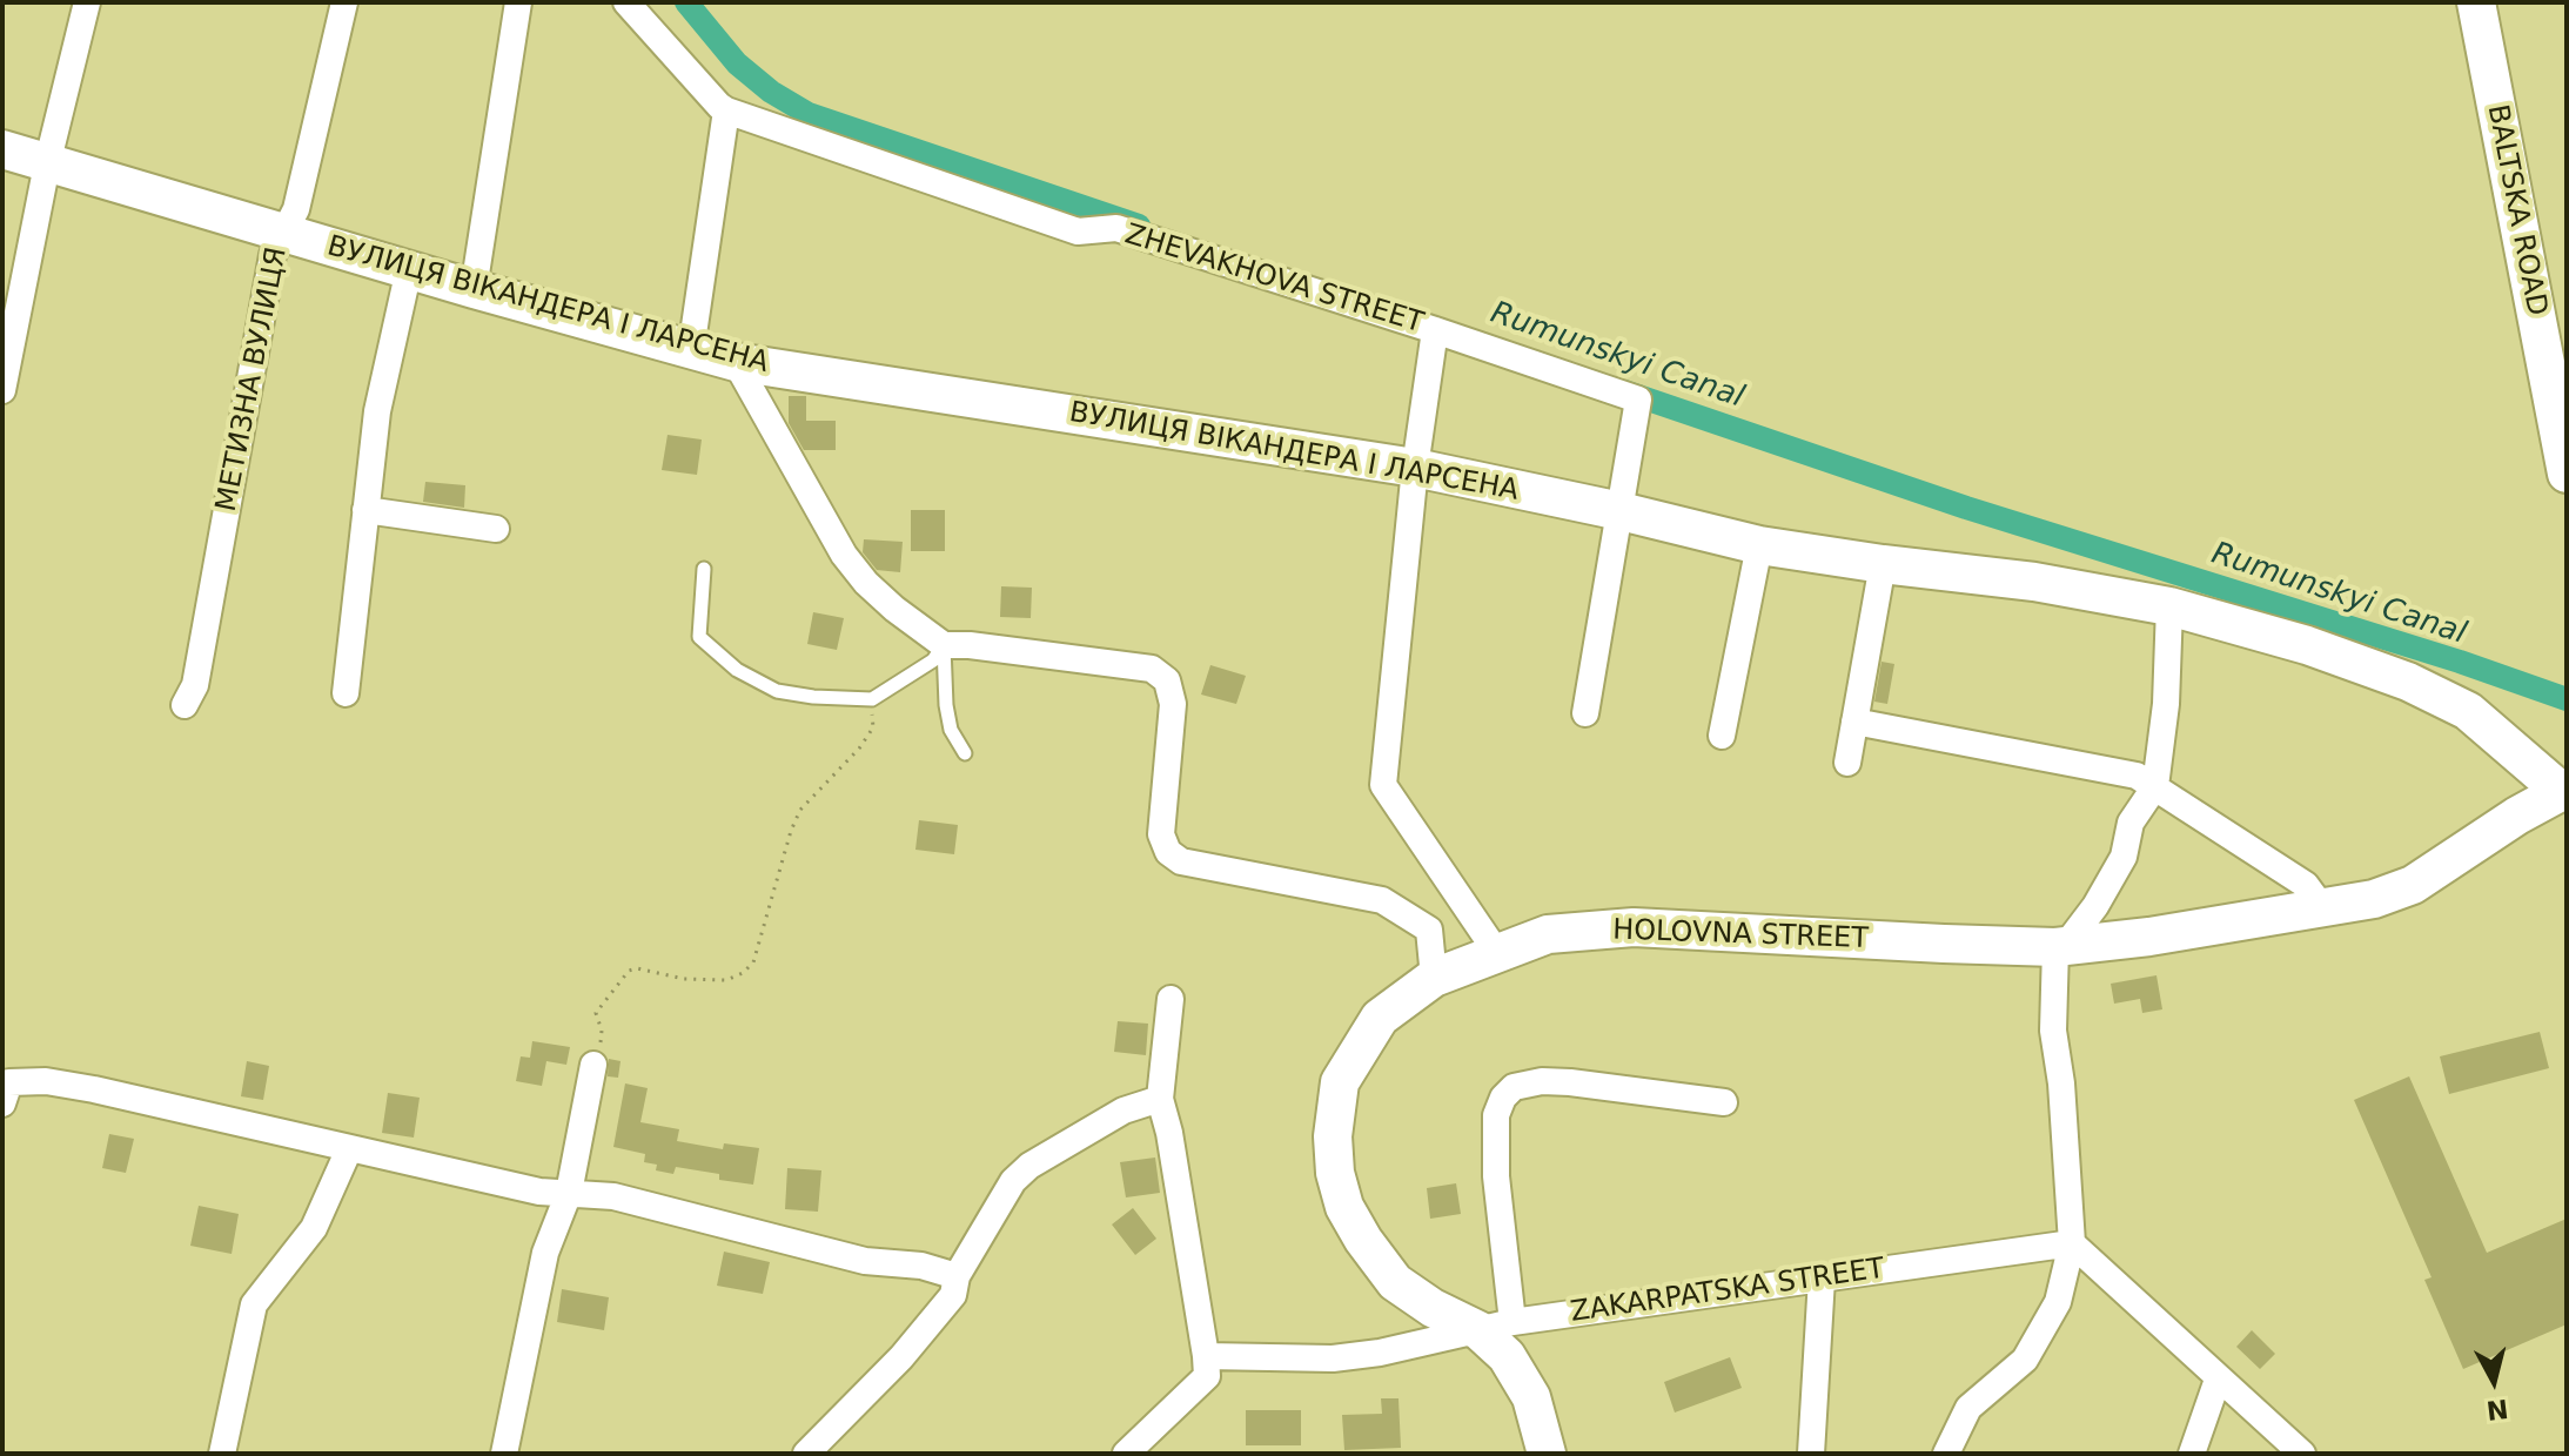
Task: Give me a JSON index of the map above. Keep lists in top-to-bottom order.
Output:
{
  "streets": {
    "street": [
      "BALTSKA ROAD",
      "ZHEVAKHOVA STREET",
      "ВУЛИЦЯ ВІКАНДЕРА І ЛАРСЕНА",
      "МЕТИЗНА ВУЛИЦЯ",
      "HOLOVNA STREET",
      "ZAKARPATSKA STREET"
    ]
  },
  "crossings": [
    ["ZHEVAKHOVA STREET", "ВУЛИЦЯ ВІКАНДЕРА І ЛАРСЕНА"],
    ["ВУЛИЦЯ ВІКАНДЕРА І ЛАРСЕНА", "МЕТИЗНА ВУЛИЦЯ"],
    ["ВУЛИЦЯ ВІКАНДЕРА І ЛАРСЕНА", "HOLOVNA STREET"],
    ["HOLOVNA STREET", "ZAKARPATSKA STREET"]
  ],
  "water": ["Rumunskyi Canal"],
  "north": "bottom"
}
